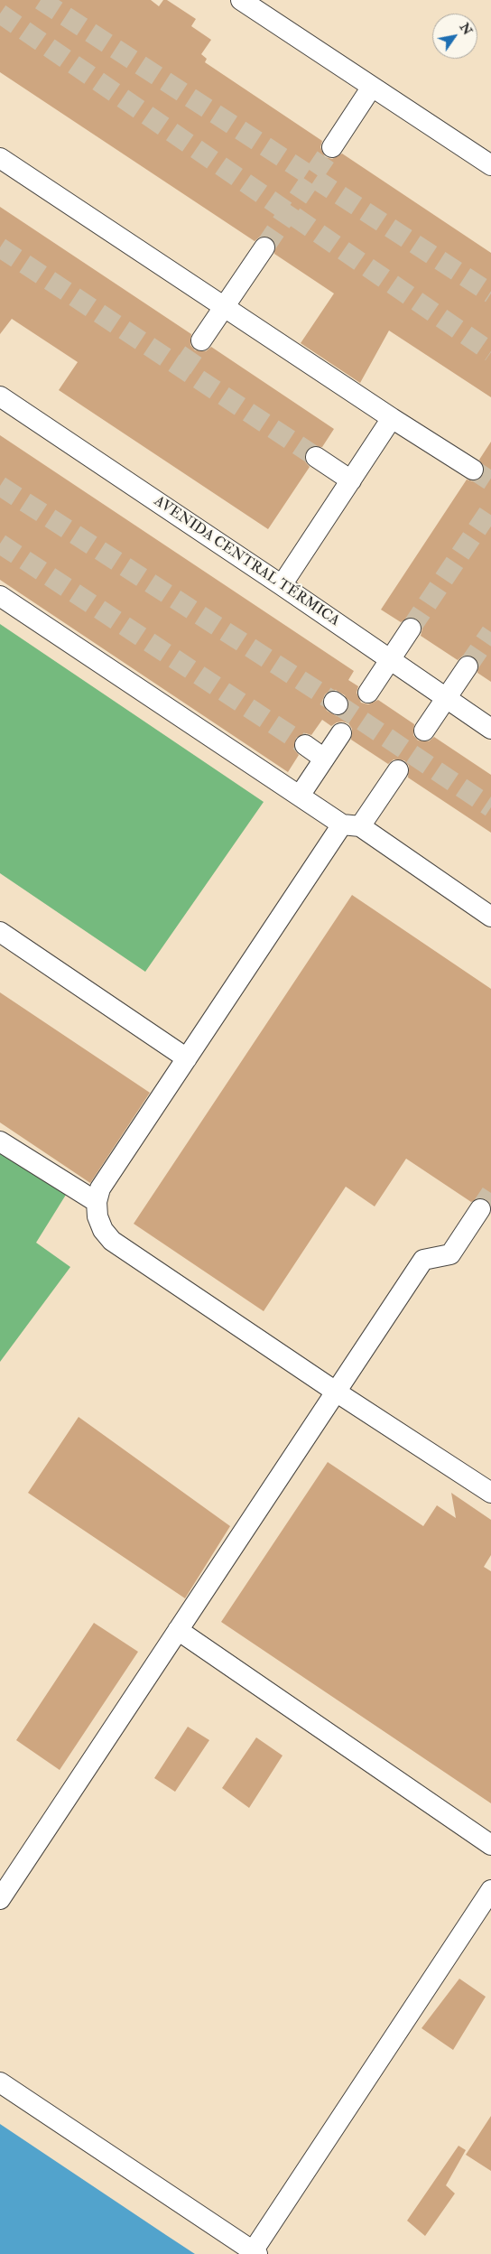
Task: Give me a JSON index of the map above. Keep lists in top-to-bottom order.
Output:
{
  "streets": {
    "lane": ["AVENIDA CENTRAL TÉRMICA"]
  },
  "north": "top right"
}
